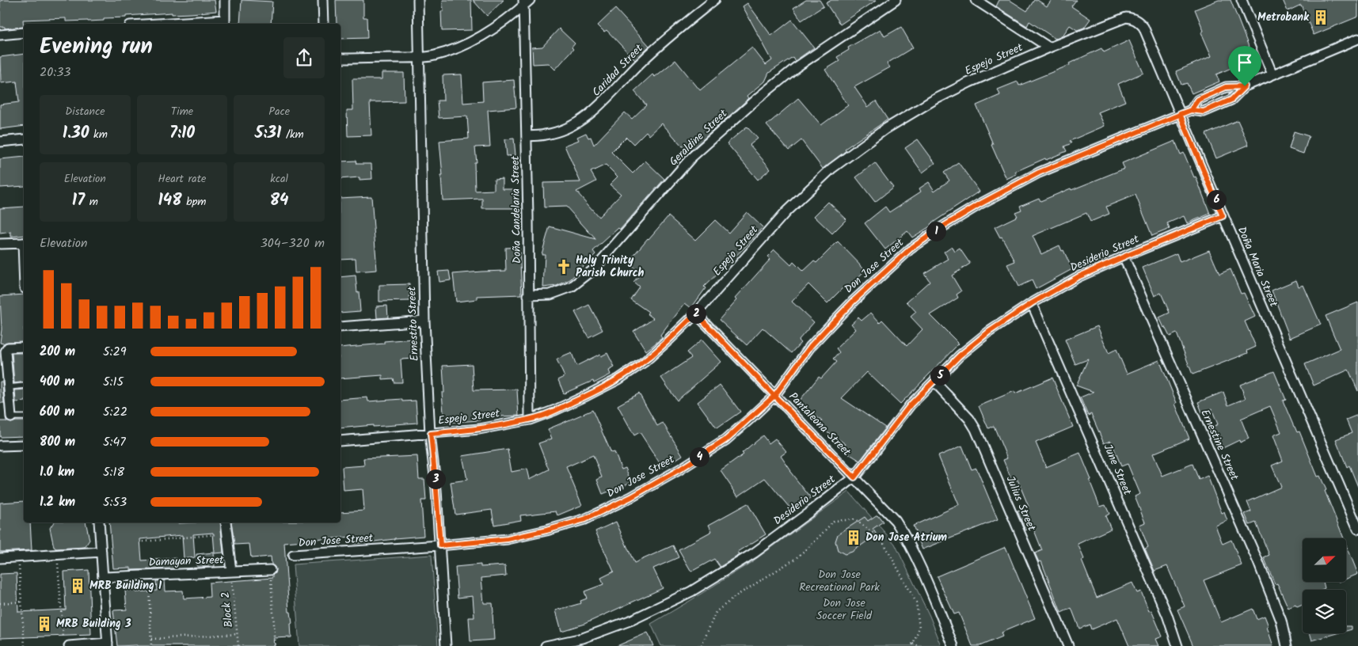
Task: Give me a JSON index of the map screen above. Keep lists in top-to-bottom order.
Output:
{
  "streets": {
    "street": [
      "Espejo Street",
      "Caridad Street",
      "Geraldine Street",
      "Doña Candelaria Street",
      "Desiderio Street",
      "Don Jose Street",
      "Doña Maria Street",
      "Ernestito Street",
      "Pantaleona Street",
      "Ernestine Street",
      "June Street",
      "Julius Street",
      "Damayan Street"
    ],
    "path": ["Block 2"]
  },
  "crossings": [
    ["Espejo Street", "Doña Candelaria Street"],
    ["Espejo Street", "Doña Maria Street"],
    ["Espejo Street", "Ernestito Street"],
    ["Espejo Street", "Pantaleona Street"],
    ["Caridad Street", "Doña Candelaria Street"],
    ["Geraldine Street", "Doña Candelaria Street"],
    ["Desiderio Street", "Doña Maria Street"],
    ["Desiderio Street", "Pantaleona Street"],
    ["Desiderio Street", "Ernestine Street"],
    ["Desiderio Street", "June Street"],
    ["Desiderio Street", "Julius Street"],
    ["Don Jose Street", "Doña Maria Street"],
    ["Don Jose Street", "Ernestito Street"],
    ["Don Jose Street", "Pantaleona Street"],
    ["Damayan Street", "Block 2"]
  ],
  "parks": ["Don Jose Recreational Park", "Don Jose Soccer Field"],
  "places": {
    "building": [
      "Metrobank",
      "Don Jose Atrium",
      "MRB Building 1",
      "MRB Building 3"
    ],
    "church": ["Holy Trinity Parish Church"]
  },
  "north": "top right",
  "page": {
    "heading": ["Evening run", "20:33"],
    "stats": [
      ["Distance", "1.30 km"],
      ["Time", "7:10"],
      ["Pace", "5:31 /km"],
      ["Elevation", "17 m"],
      ["Heart rate", "148 bpm"],
      ["kcal", "84"]
    ],
    "pins": [
      "6",
      "1",
      "2",
      "5",
      "4",
      "3"
    ],
    "chart": ["Elevation", "304–320 m"],
    "list": [
      {
        "name": "200 m",
        "note": "5:29"
      },
      {
        "name": "400 m",
        "note": "5:15"
      },
      {
        "name": "600 m",
        "note": "5:22"
      },
      {
        "name": "800 m",
        "note": "5:47"
      },
      {
        "name": "1.0 km",
        "note": "5:18"
      },
      {
        "name": "1.2 km",
        "note": "5:53"
      }
    ]
  }
}
